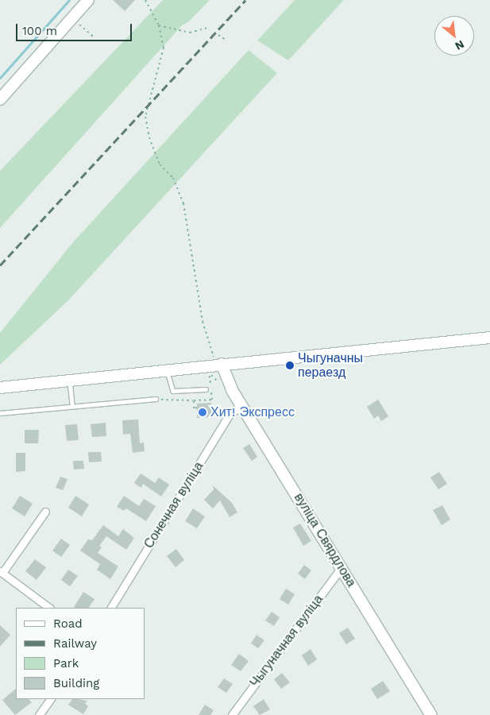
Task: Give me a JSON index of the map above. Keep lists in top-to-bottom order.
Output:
{
  "streets": {
    "street": ["Сонечная вуліца", "вуліца Свярдлова", "Чыгуначная вуліца"]
  },
  "crossings": [
    ["Сонечная вуліца", "вуліца Свярдлова"],
    ["вуліца Свярдлова", "Чыгуначная вуліца"]
  ],
  "places": ["Чыгуначны пераезд", "Хит! Экспресс"],
  "legend": [
    "Road",
    "Railway",
    "Park",
    "Building"
  ],
  "scale_bar": "100 m",
  "north": "bottom right"
}
